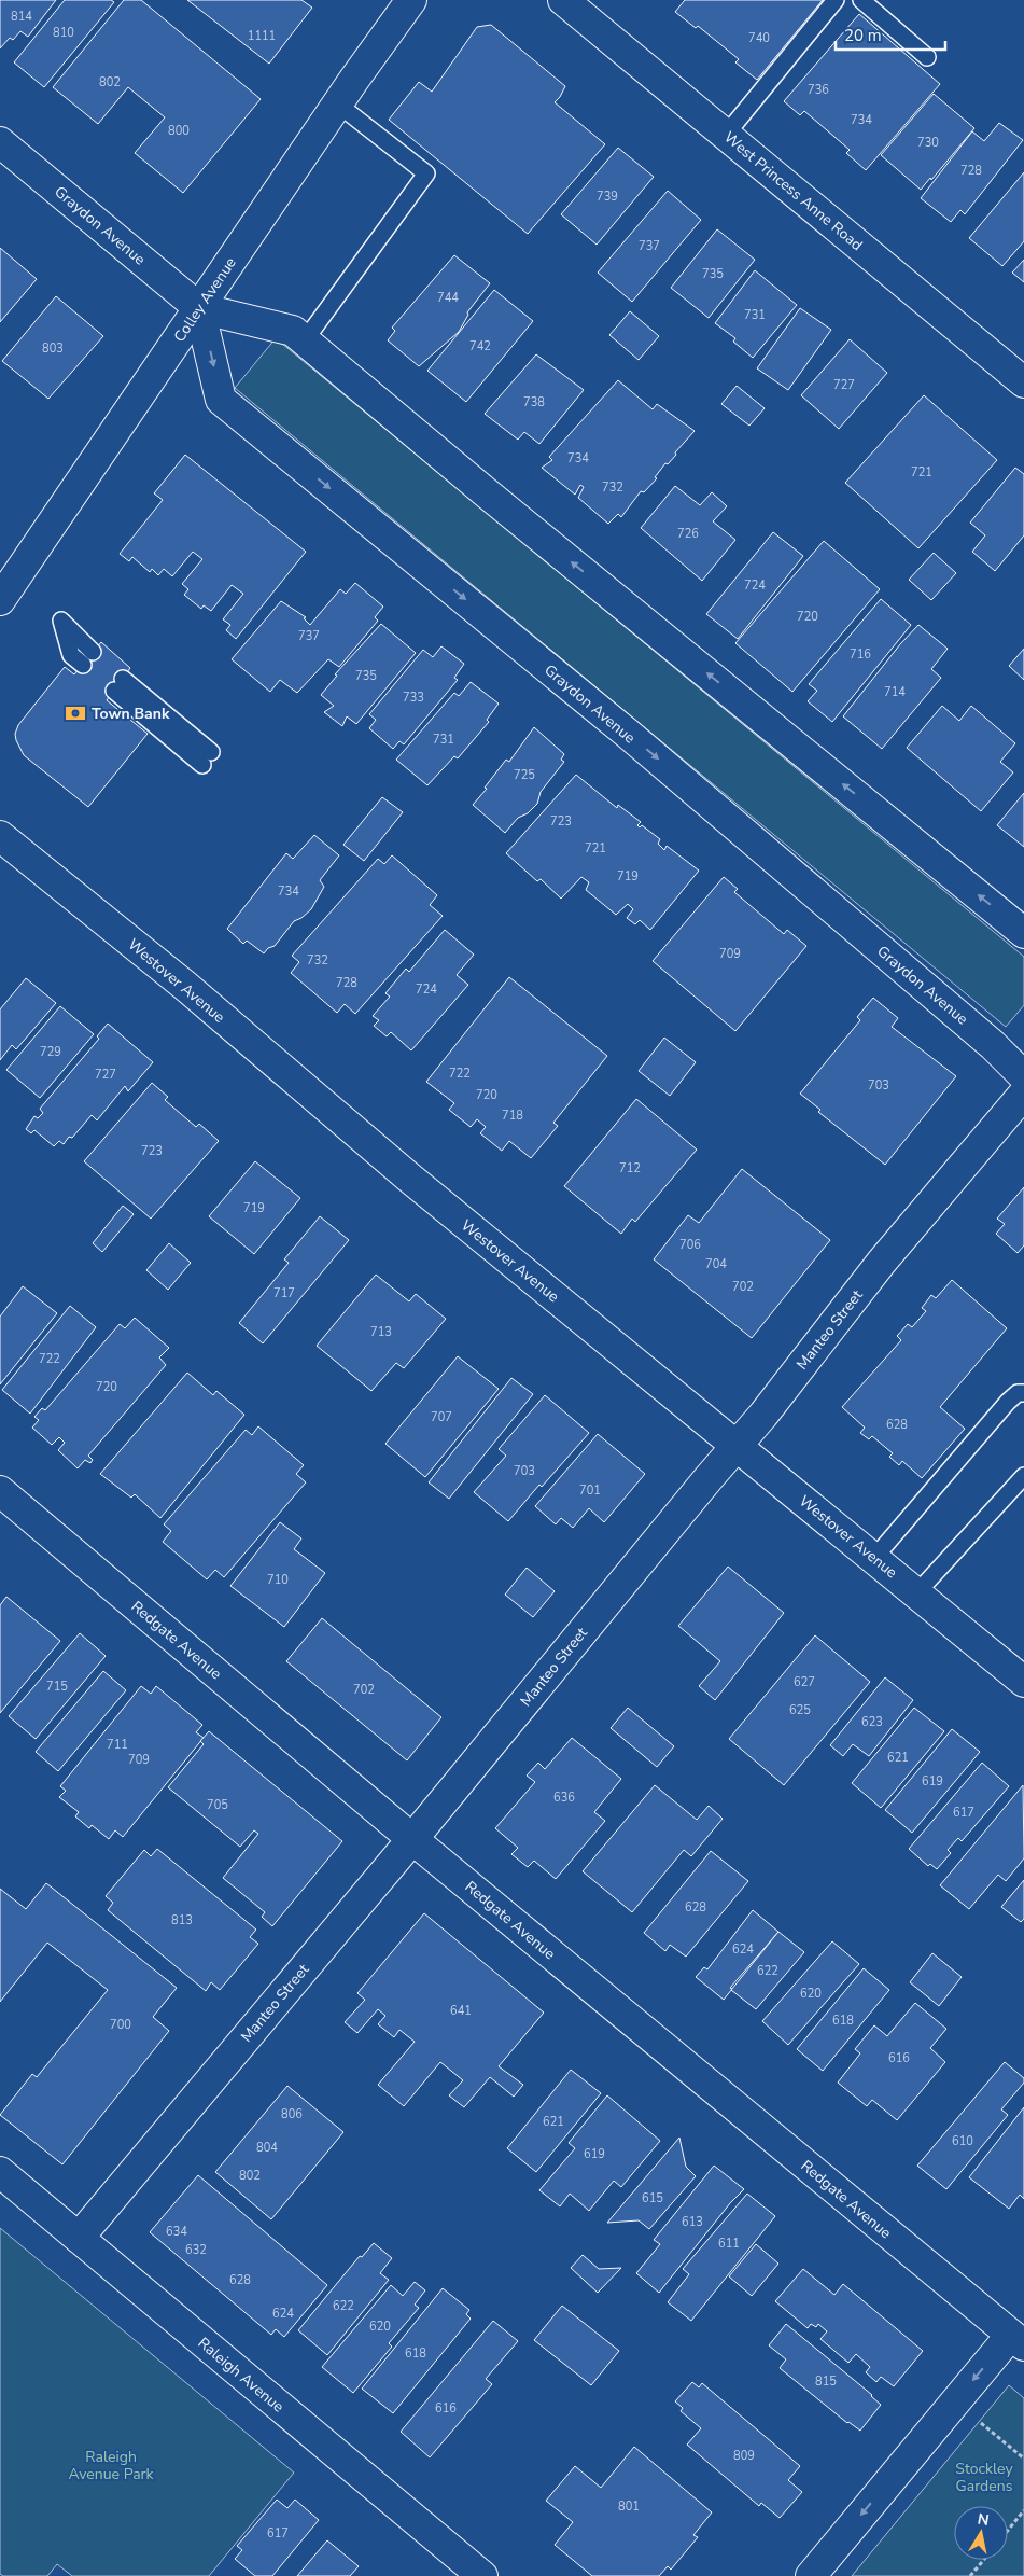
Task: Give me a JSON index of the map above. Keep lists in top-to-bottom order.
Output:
{
  "streets": {
    "street": [
      "West Princess Anne Road",
      "Graydon Avenue",
      "Colley Avenue",
      "Westover Avenue",
      "Manteo Street",
      "Redgate Avenue",
      "Raleigh Avenue"
    ]
  },
  "crossings": [
    ["Graydon Avenue", "Colley Avenue"],
    ["Westover Avenue", "Manteo Street"],
    ["Manteo Street", "Redgate Avenue"],
    ["Manteo Street", "Raleigh Avenue"]
  ],
  "parks": ["Raleigh Avenue Park", "Stockley Gardens"],
  "places": {
    "bank": ["Town Bank"]
  },
  "house_numbers": [
    "814",
    "810",
    "1111",
    "740",
    "802",
    "736",
    "734",
    "800",
    "730",
    "728",
    "739",
    "737",
    "735",
    "744",
    "731",
    "742",
    "803",
    "727",
    "738",
    "734",
    "721",
    "732",
    "726",
    "724",
    "720",
    "737",
    "716",
    "735",
    "714",
    "733",
    "731",
    "725",
    "723",
    "721",
    "719",
    "734",
    "709",
    "732",
    "728",
    "724",
    "729",
    "722",
    "727",
    "703",
    "720",
    "718",
    "723",
    "712",
    "719",
    "706",
    "704",
    "702",
    "717",
    "713",
    "722",
    "720",
    "707",
    "628",
    "703",
    "701",
    "710",
    "627",
    "715",
    "702",
    "625",
    "623",
    "711",
    "621",
    "709",
    "619",
    "636",
    "705",
    "617",
    "628",
    "813",
    "624",
    "622",
    "620",
    "641",
    "618",
    "700",
    "616",
    "806",
    "621",
    "610",
    "804",
    "619",
    "802",
    "615",
    "613",
    "634",
    "611",
    "632",
    "628",
    "622",
    "624",
    "620",
    "618",
    "815",
    "616",
    "809",
    "801",
    "617"
  ],
  "scale_bar": "20 m",
  "north": "top"
}
